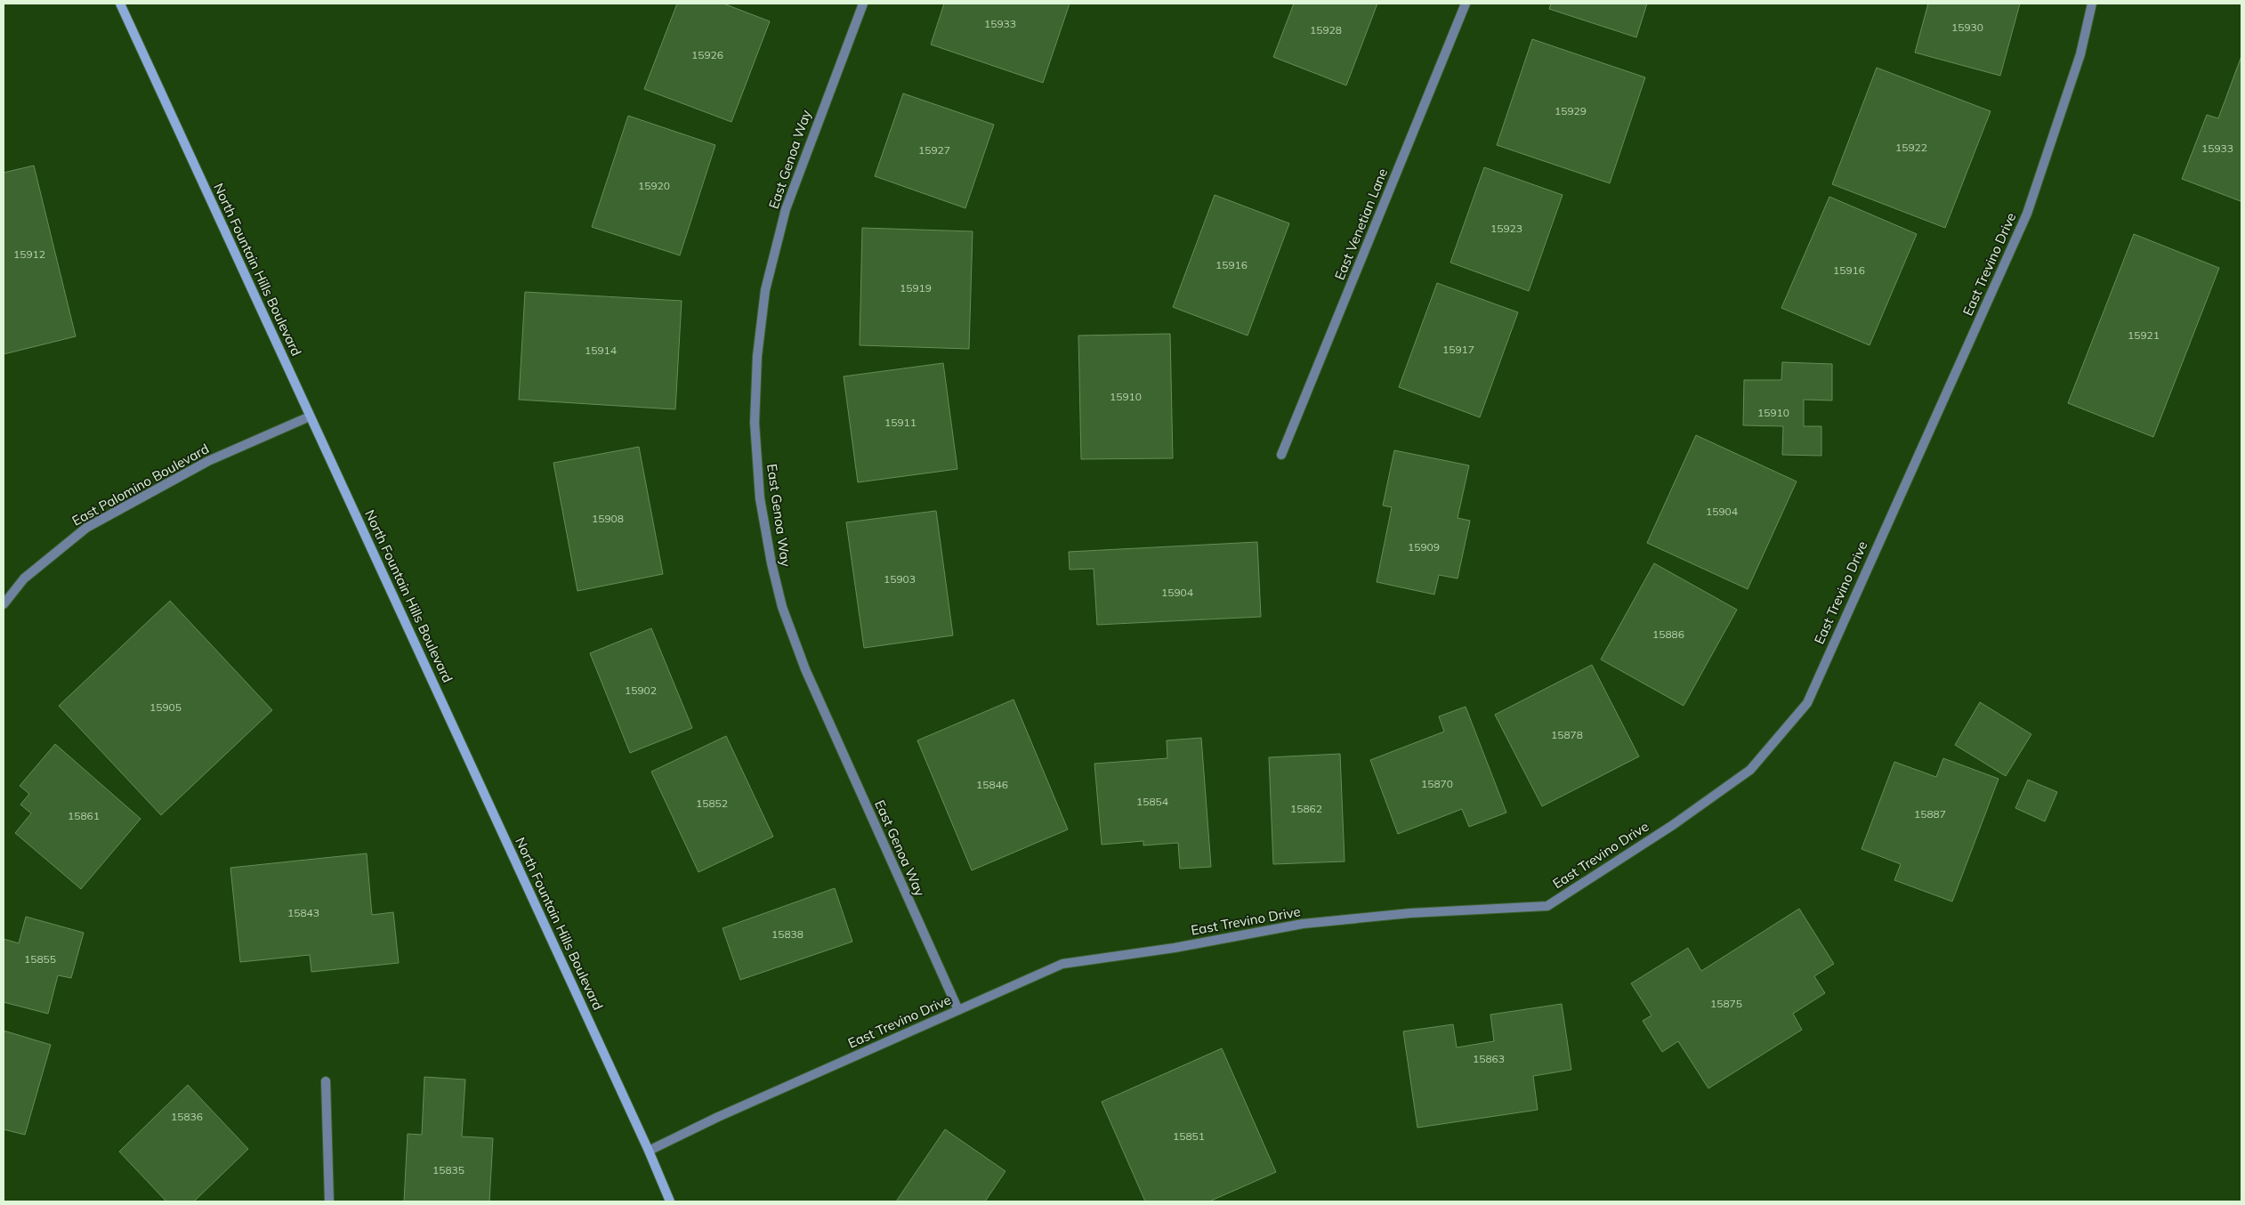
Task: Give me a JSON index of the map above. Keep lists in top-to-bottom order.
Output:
{
  "streets": {
    "main road": ["North Fountain Hills Boulevard"],
    "street": [
      "East Genoa Way",
      "East Venetian Lane",
      "East Trevino Drive",
      "East Palomino Boulevard"
    ]
  },
  "crossings": [
    ["East Genoa Way", "East Trevino Drive"],
    ["East Trevino Drive", "North Fountain Hills Boulevard"],
    ["North Fountain Hills Boulevard", "East Palomino Boulevard"]
  ],
  "house_numbers": [
    "15933",
    "15930",
    "15928",
    "15926",
    "15929",
    "15922",
    "15933",
    "15927",
    "15920",
    "15923",
    "15912",
    "15916",
    "15916",
    "15919",
    "15921",
    "15917",
    "15914",
    "15910",
    "15910",
    "15911",
    "15904",
    "15908",
    "15909",
    "15903",
    "15904",
    "15886",
    "15902",
    "15905",
    "15878",
    "15870",
    "15846",
    "15854",
    "15852",
    "15862",
    "15887",
    "15861",
    "15843",
    "15838",
    "15855",
    "15875",
    "15863",
    "15836",
    "15851",
    "15835"
  ]
}
